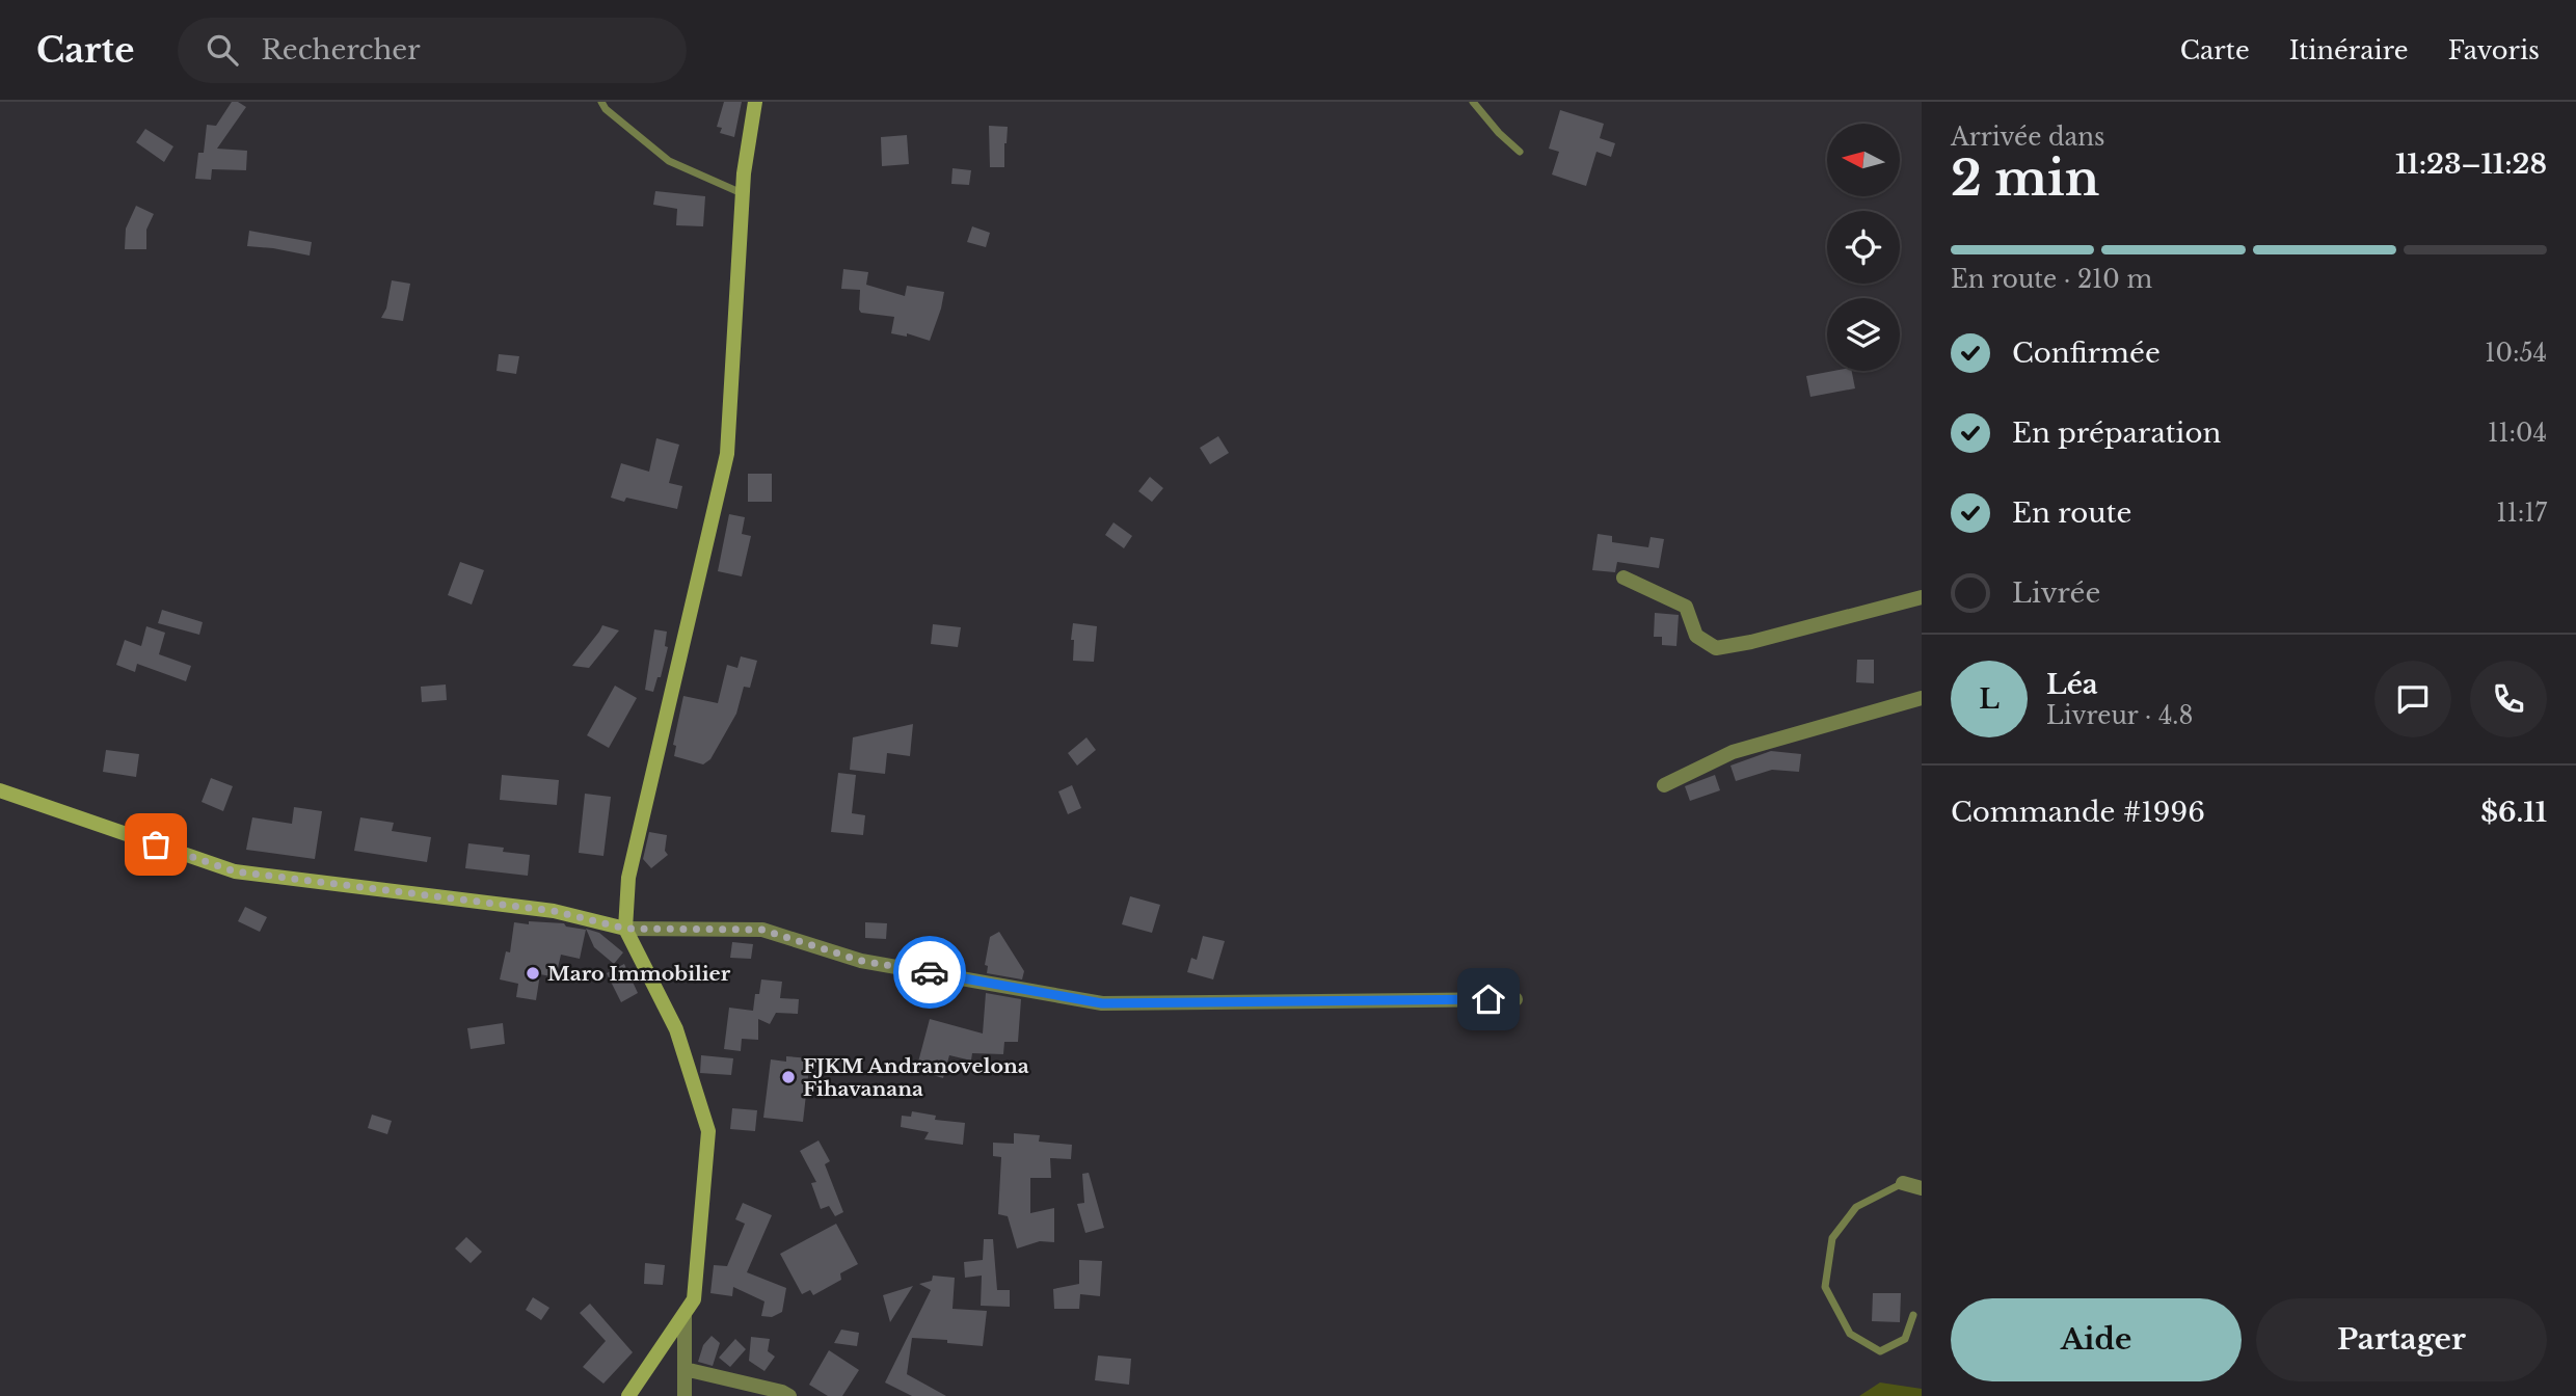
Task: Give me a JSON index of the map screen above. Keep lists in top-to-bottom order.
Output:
{
  "places": ["Maro Immobilier", "FJKM Andranovelona Fihavanana"],
  "north": "left",
  "page": {
    "header": "Carte",
    "search": "Rechercher",
    "nav": ["Carte", "Itinéraire", "Favoris"],
    "heading": ["2 min", "Arrivée dans", "11:23–11:28"],
    "panel": [
      "Léa",
      "Livreur · 4.8",
      "Commande #1996",
      "$6.11"
    ],
    "bar": "En route · 210 m",
    "list": [
      ["Confirmée", "10:54"],
      ["En préparation", "11:04"],
      ["En route", "11:17"],
      "Livrée"
    ],
    "round": "L",
    "buttons": ["Aide", "Partager"]
  }
}
